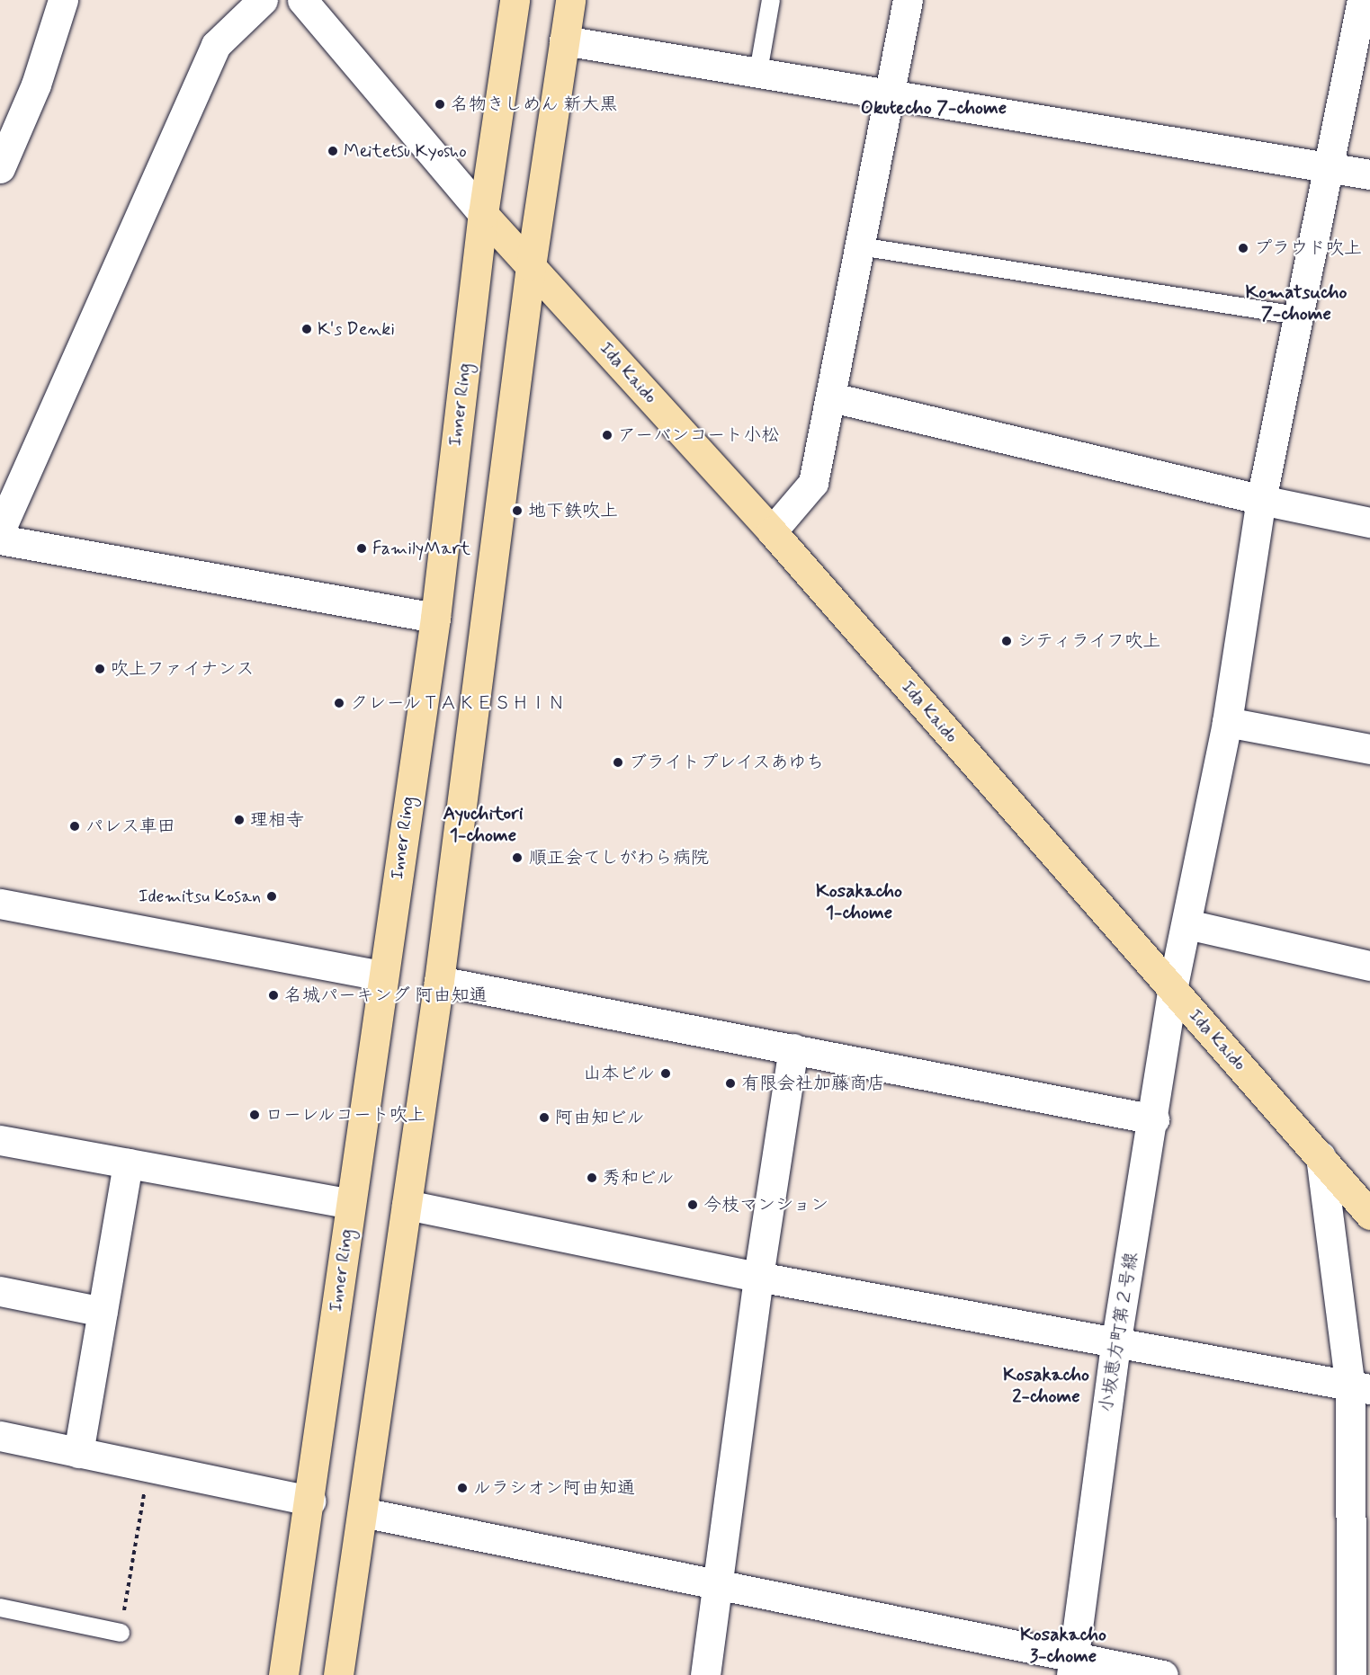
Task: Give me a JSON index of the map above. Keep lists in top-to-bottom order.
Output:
{
  "streets": {
    "main road": ["Ida Kaido", "Inner Ring"],
    "street": ["小坂恵方町第２号線"]
  },
  "crossings": [
    ["Ida Kaido", "Inner Ring"],
    ["Ida Kaido", "小坂恵方町第２号線"]
  ],
  "districts": [
    "Okutecho 7-chome",
    "Komatsucho 7-chome",
    "Ayuchitori 1-chome",
    "Kosakacho 1-chome",
    "Kosakacho 2-chome",
    "Kosakacho 3-chome"
  ],
  "places": [
    "名物きしめん 新大黒",
    "Meitetsu Kyosho",
    "プラウド吹上",
    "K's Denki",
    "アーバンコート小松",
    "地下鉄吹上",
    "FamilyMart",
    "シティライフ吹上",
    "吹上ファイナンス",
    "クレールＴＡＫＥＳＨＩＮ",
    "ブライトプレイスあゆち",
    "理相寺",
    "パレス車田",
    "順正会てしがわら病院",
    "Idemitsu Kosan",
    "名城パーキング 阿由知通",
    "山本ビル",
    "有限会社加藤商店",
    "ローレルコート吹上",
    "阿由知ビル",
    "秀和ビル",
    "今枝マンション",
    "ルラシオン阿由知通"
  ]
}
